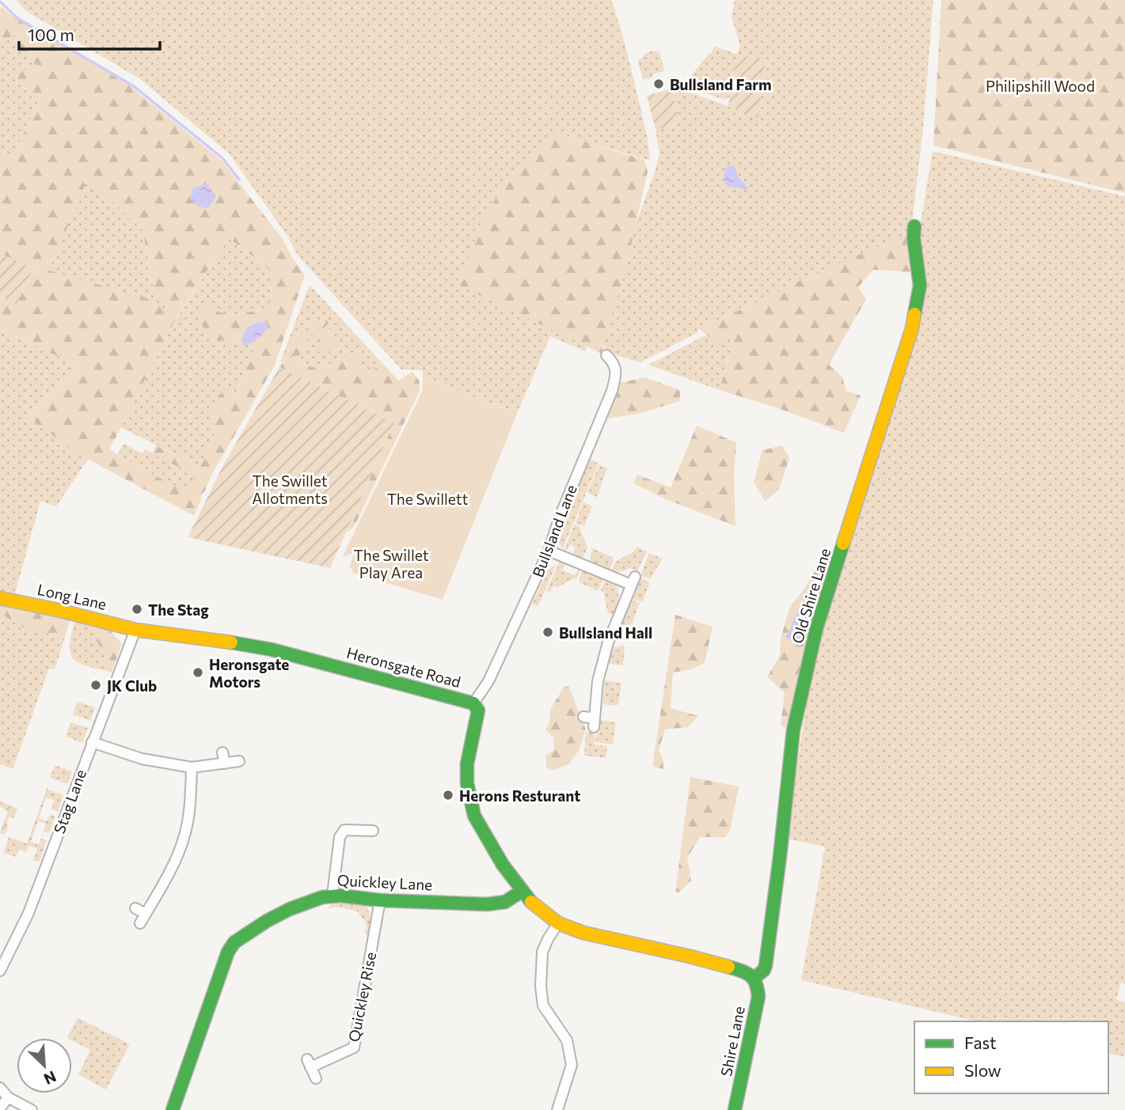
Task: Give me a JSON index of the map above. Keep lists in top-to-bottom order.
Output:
{
  "streets": {
    "street": [
      "Bullsland Lane",
      "Old Shire Lane",
      "Long Lane",
      "Heronsgate Road",
      "Stag Lane",
      "Quickley Lane",
      "Quickley Rise",
      "Shire Lane"
    ]
  },
  "crossings": [
    ["Bullsland Lane", "Heronsgate Road"],
    ["Old Shire Lane", "Heronsgate Road"],
    ["Old Shire Lane", "Shire Lane"],
    ["Long Lane", "Heronsgate Road"],
    ["Long Lane", "Stag Lane"],
    ["Heronsgate Road", "Stag Lane"],
    ["Heronsgate Road", "Quickley Lane"],
    ["Heronsgate Road", "Shire Lane"],
    ["Quickley Lane", "Quickley Rise"]
  ],
  "parks": [
    "Philipshill Wood",
    "The Swillet Allotments",
    "The Swillett",
    "The Swillet Play Area"
  ],
  "places": [
    "Bullsland Farm",
    "The Stag",
    "Bullsland Hall",
    "Heronsgate Motors",
    "JK Club",
    "Herons Resturant"
  ],
  "legend": ["Fast", "Slow"],
  "scale_bar": "100 m",
  "north": "bottom right"
}
